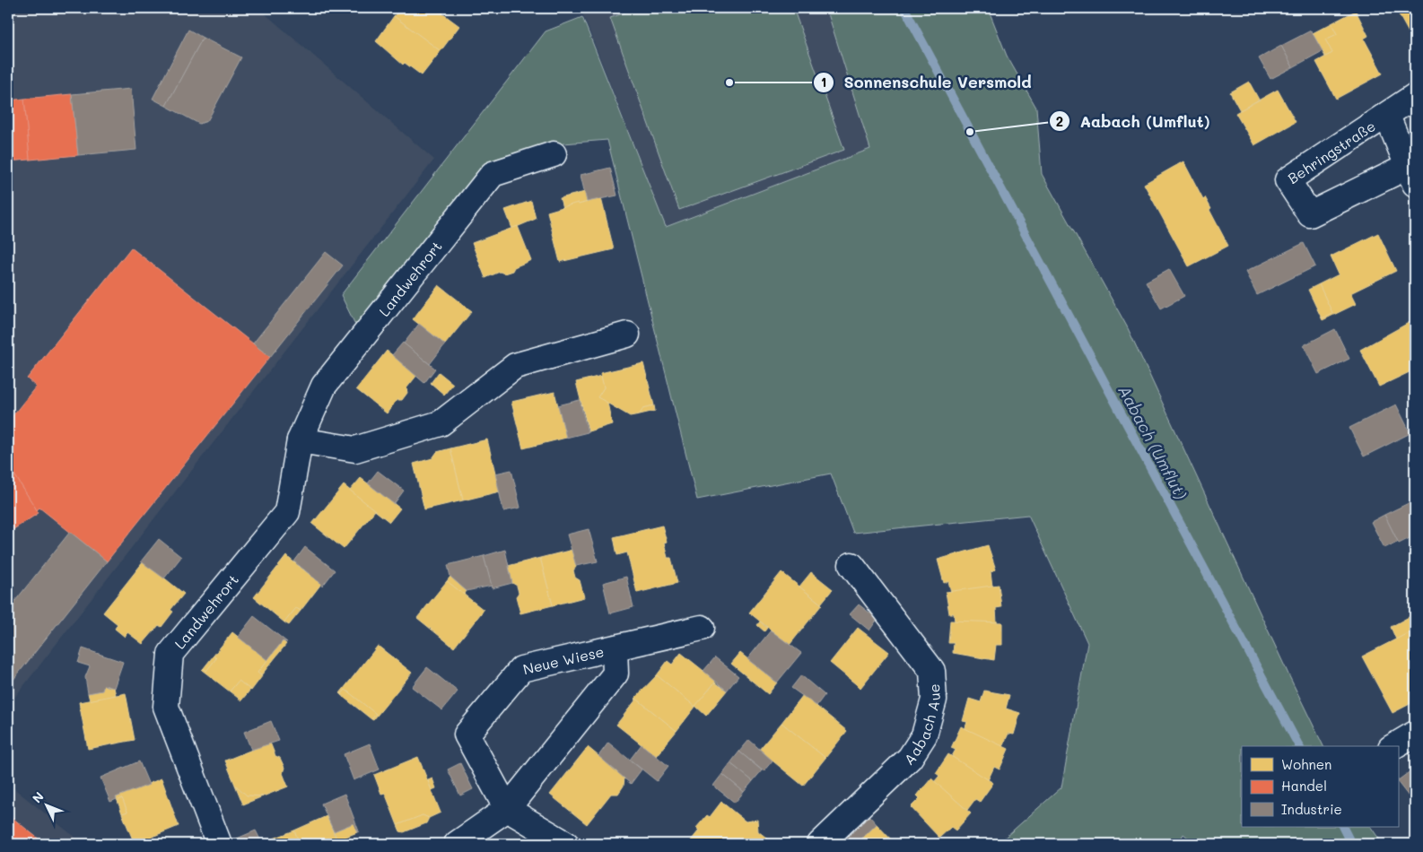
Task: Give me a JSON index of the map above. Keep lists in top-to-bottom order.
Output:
{
  "streets": {
    "street": [
      "Behringstraße",
      "Landwehrort",
      "Neue Wiese",
      "Aabach Aue"
    ]
  },
  "water": ["Aabach (Umflut)"],
  "places": ["Sonnenschule Versmold", "Aabach (Umflut)"],
  "legend": ["Wohnen", "Handel", "Industrie"],
  "north": "top left"
}
